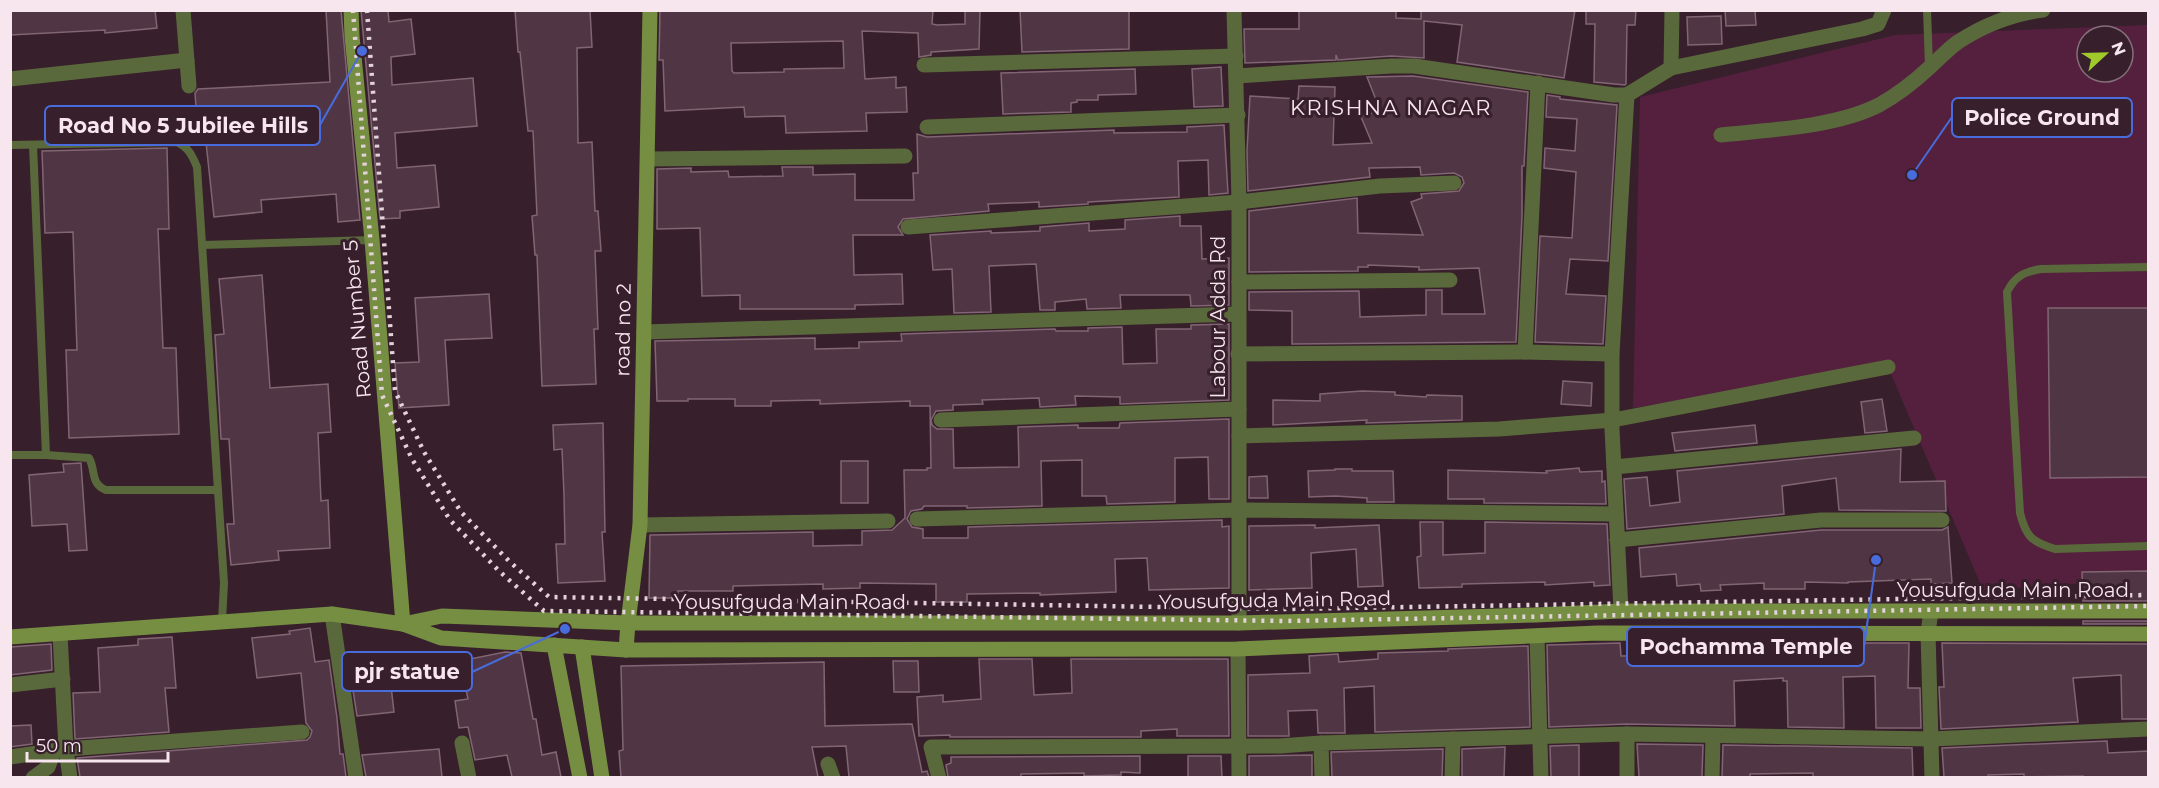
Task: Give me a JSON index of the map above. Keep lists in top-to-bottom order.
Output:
{
  "streets": {
    "main road": ["Road Number 5", "road no 2", "Yousufguda Main Road"],
    "street": ["Labour Adda Rd"]
  },
  "crossings": [
    ["Labour Adda Rd", "Yousufguda Main Road"],
    ["Road Number 5", "Yousufguda Main Road"],
    ["road no 2", "Yousufguda Main Road"]
  ],
  "districts": ["KRISHNA NAGAR"],
  "places": [
    "Road No 5 Jubilee Hills",
    "Police Ground",
    "Pochamma Temple",
    "pjr statue"
  ],
  "scale_bar": "50 m",
  "north": "right"
}
